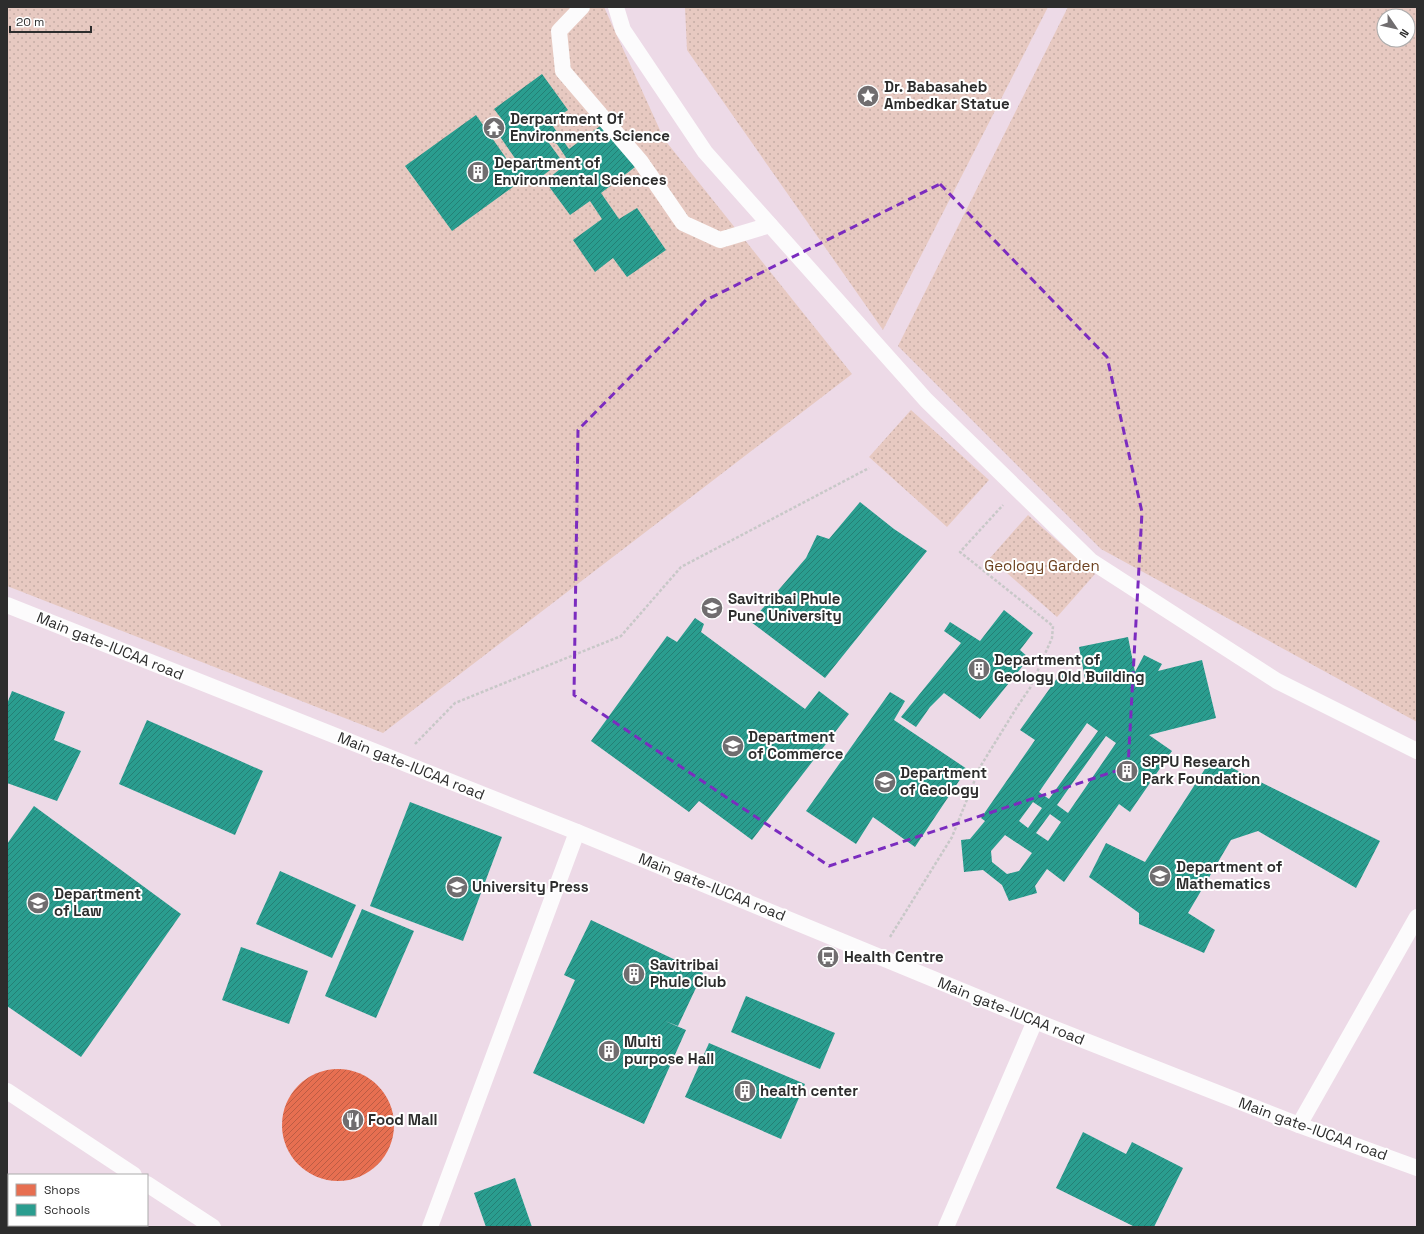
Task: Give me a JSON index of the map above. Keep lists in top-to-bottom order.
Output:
{
  "streets": {
    "lane": ["Main gate-IUCAA road"]
  },
  "parks": ["Geology Garden"],
  "places": {
    "place": ["Dr. Babasaheb Ambedkar Statue"],
    "temple": ["Derpartment Of Environments Science"],
    "building": [
      "Department of Environmental Sciences",
      "Department of Geology Old Building",
      "SPPU Research Park Foundation",
      "Savitribai Phule Club",
      "Multi purpose Hall",
      "health center"
    ],
    "school or university": [
      "Savitribai Phule Pune University",
      "Department of Commerce",
      "Department of Geology",
      "Department of Mathematics",
      "University Press",
      "Department of Law"
    ],
    "bus stop": ["Health Centre"],
    "restaurant": ["Food Mall"]
  },
  "legend": ["Shops", "Schools"],
  "scale_bar": "20 m",
  "north": "bottom right"
}
